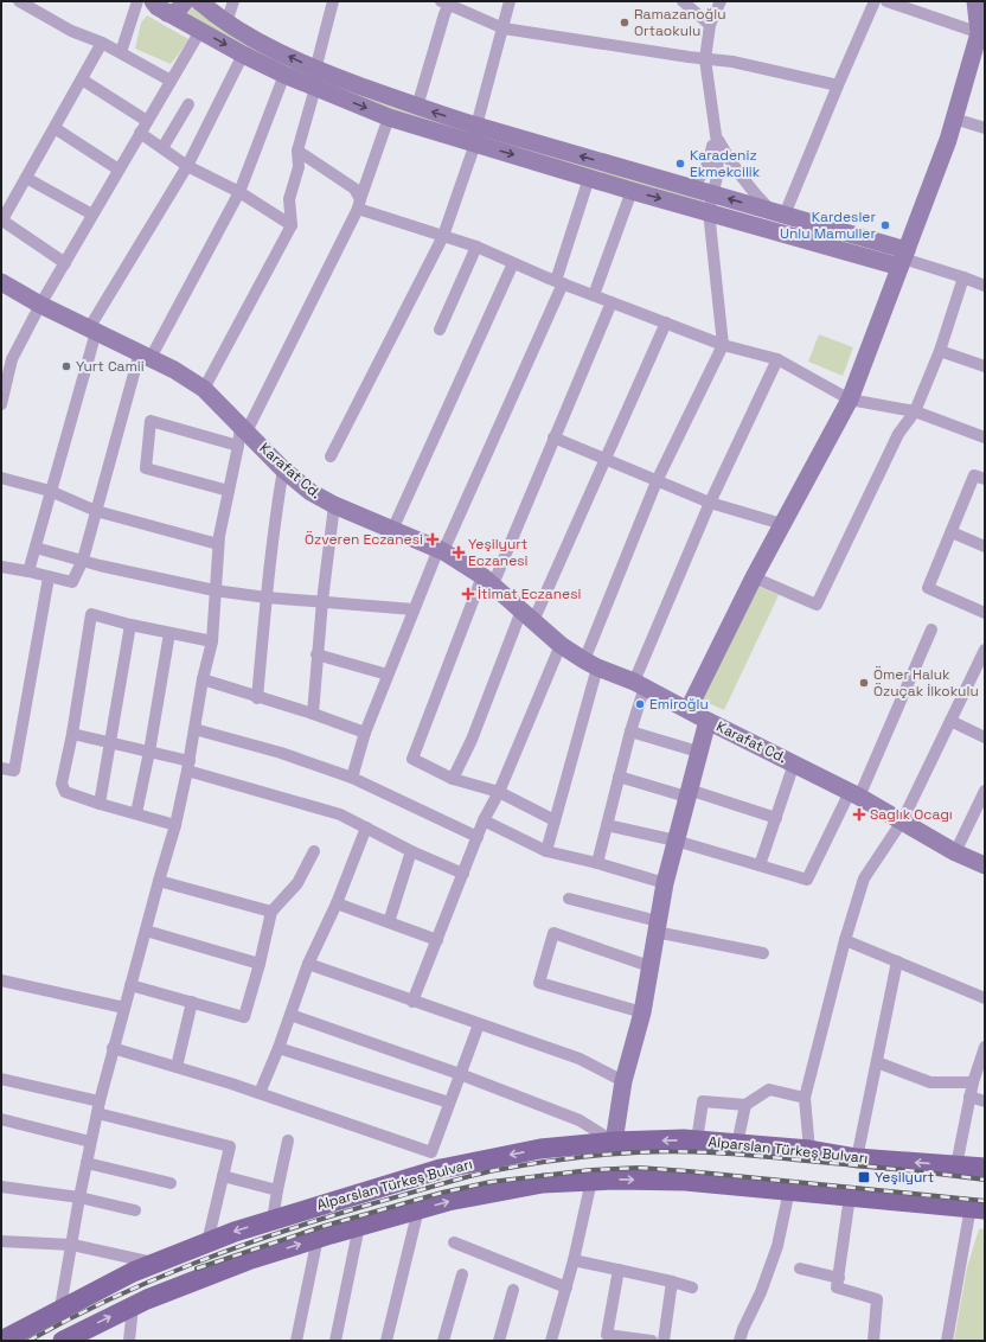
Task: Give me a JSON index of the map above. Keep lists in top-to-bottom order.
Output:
{
  "streets": {
    "main road": ["Karafat Cd.", "Alparslan Türkeş Bulvarı"]
  },
  "places": {
    "other": [
      "Ramazanoğlu Ortaokulu",
      "Karadeniz Ekmekcilik",
      "Kardesler Unlu Mamuller",
      "Yurt Camii",
      "Ömer Haluk Özuçak İlkokulu",
      "Emiroğlu"
    ],
    "health": [
      "Özveren Eczanesi",
      "Yeşilyurt Eczanesi",
      "İtimat Eczanesi",
      "Saglık Ocagı"
    ],
    "transit": ["Yeşilyurt"]
  }
}
